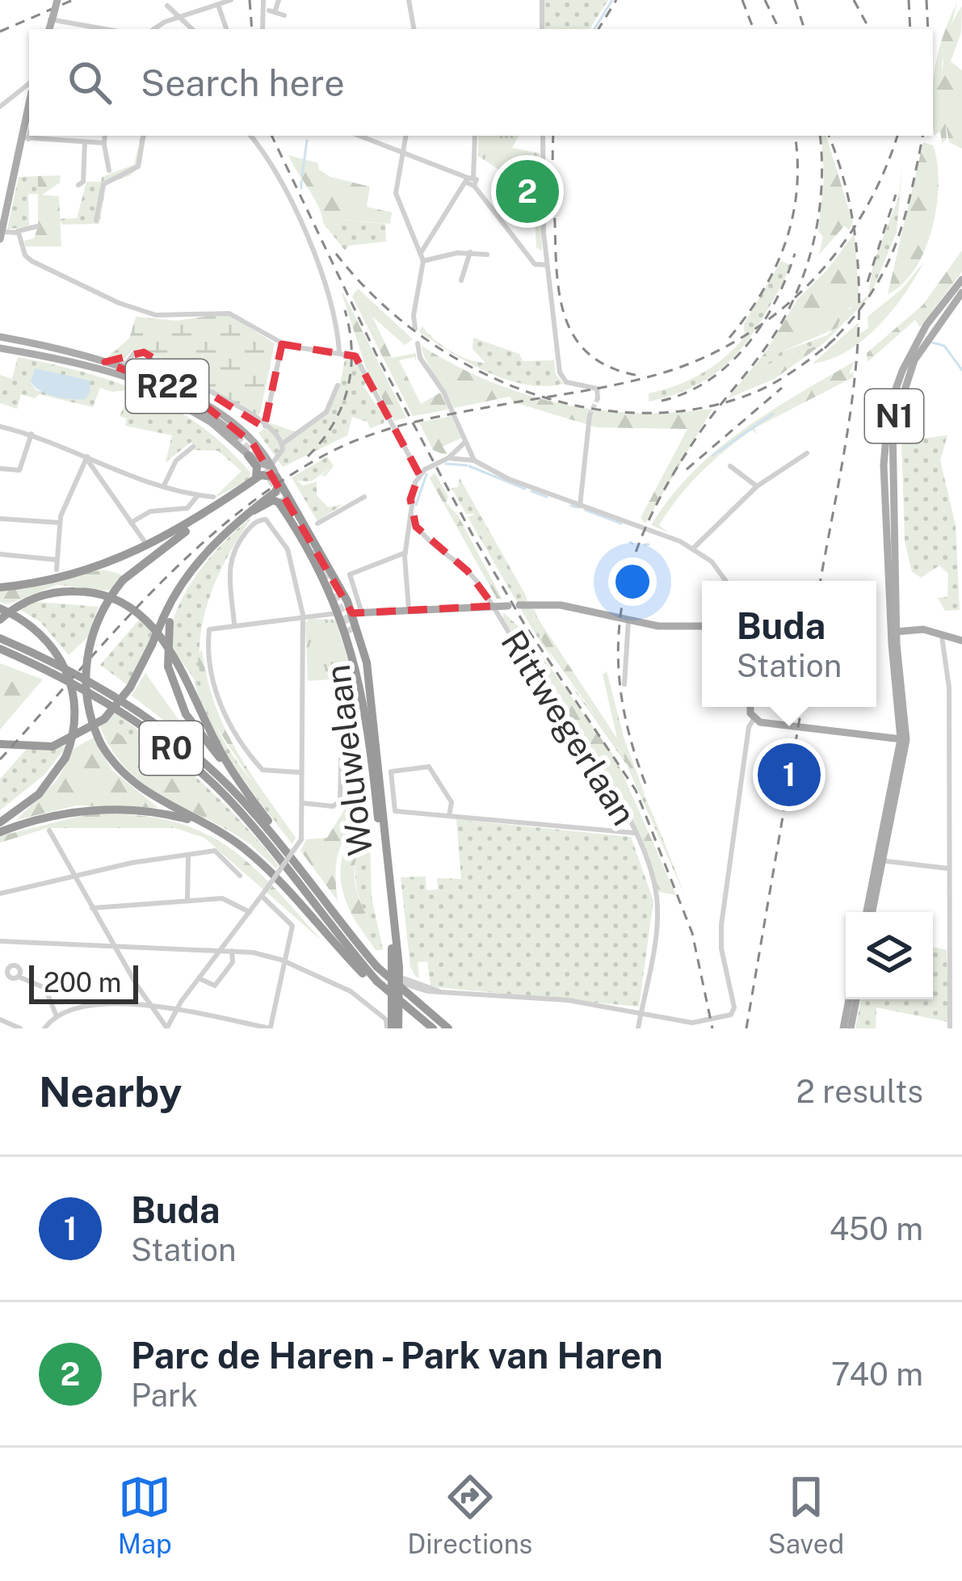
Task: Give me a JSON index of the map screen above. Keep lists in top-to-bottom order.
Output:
{
  "streets": {
    "highway": ["R22", "R0", "Woluwelaan"],
    "main road": ["N1"],
    "street": ["Rittwegerlaan"]
  },
  "crossings": [
    ["R22", "Woluwelaan"]
  ],
  "scale_bar": "200 m",
  "page": {
    "search": "Search here",
    "pins": ["2", "1"],
    "popup": ["Buda", "Station"],
    "scale": "200 m",
    "heading": ["Nearby", "2 results"],
    "list": [
      {
        "mark": "1",
        "name": "Buda",
        "note": "Station",
        "value": "450 m"
      },
      {
        "mark": "2",
        "name": "Parc de Haren - Park van Haren",
        "note": "Park",
        "value": "740 m"
      }
    ],
    "nav": ["Map", "Directions", "Saved"]
  }
}
